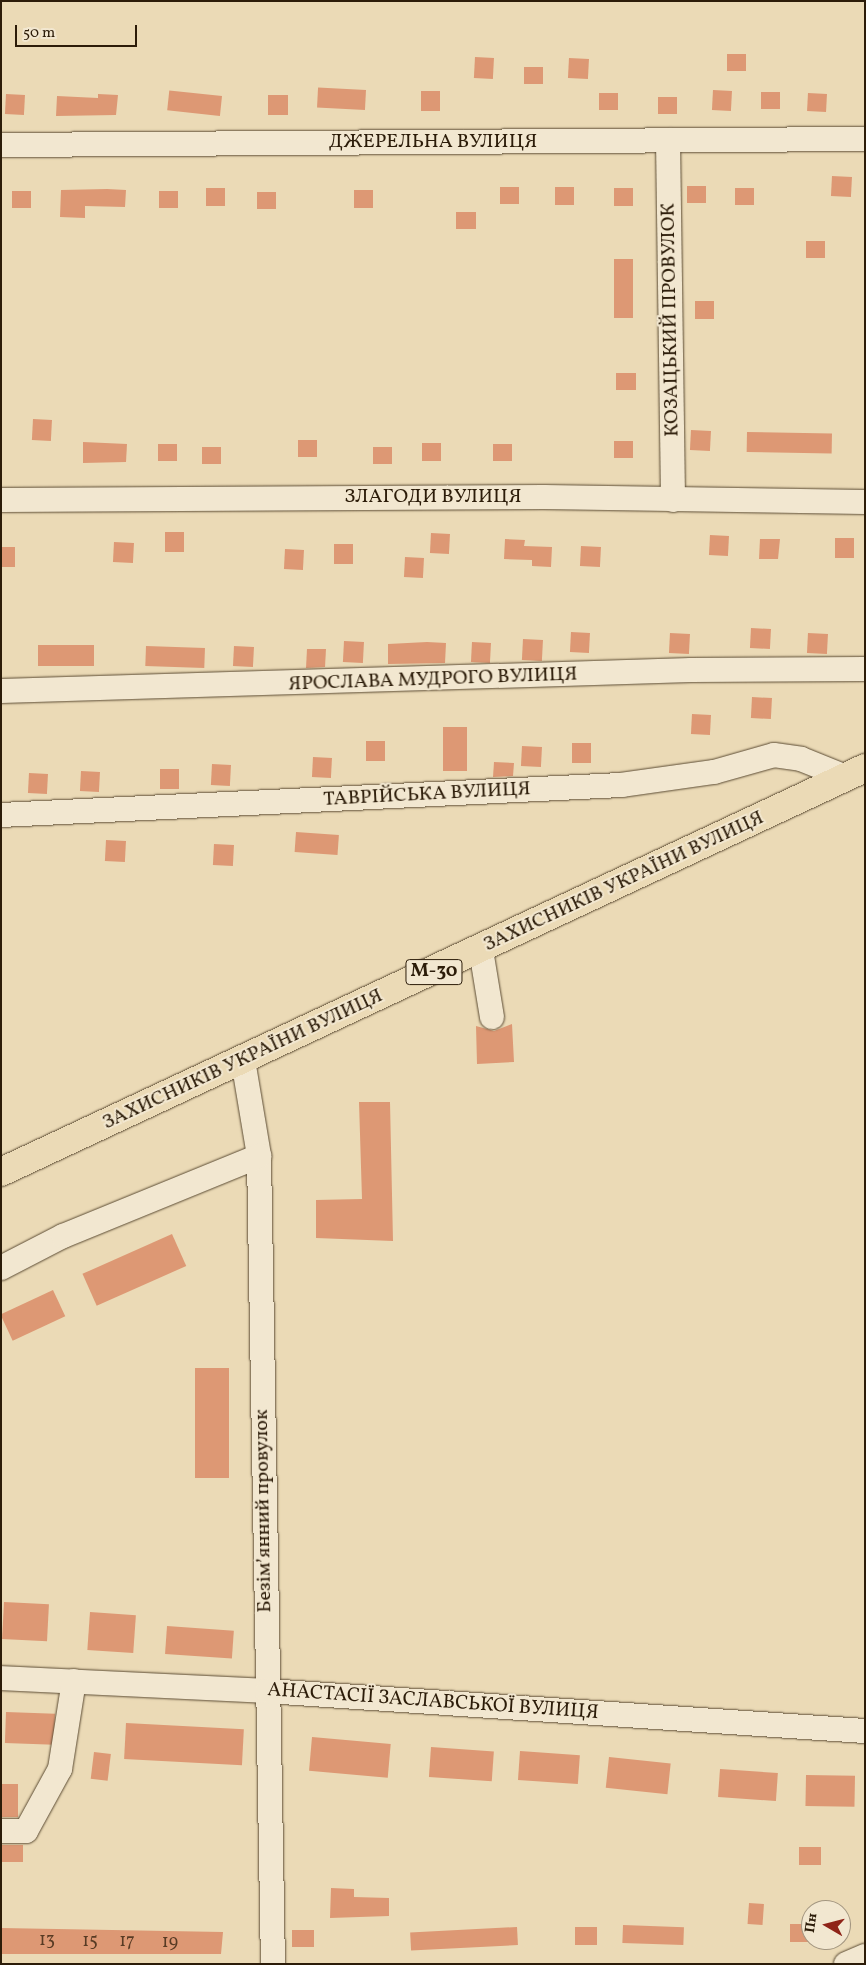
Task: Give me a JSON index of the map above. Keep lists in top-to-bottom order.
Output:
{
  "streets": {
    "highway": ["ЗАХИСНИКІВ УКРАЇНИ ВУЛИЦЯ", "М-30"],
    "street": [
      "ДЖЕРЕЛЬНА ВУЛИЦЯ",
      "КОЗАЦЬКИЙ ПРОВУЛОК",
      "ЗЛАГОДИ ВУЛИЦЯ",
      "ЯРОСЛАВА МУДРОГО ВУЛИЦЯ",
      "ТАВРІЙСЬКА ВУЛИЦЯ",
      "Безімʼянний провулок",
      "АНАСТАСІЇ ЗАСЛАВСЬКОЇ ВУЛИЦЯ"
    ]
  },
  "crossings": [
    ["ДЖЕРЕЛЬНА ВУЛИЦЯ", "КОЗАЦЬКИЙ ПРОВУЛОК"],
    ["КОЗАЦЬКИЙ ПРОВУЛОК", "ЗЛАГОДИ ВУЛИЦЯ"],
    ["ТАВРІЙСЬКА ВУЛИЦЯ", "ЗАХИСНИКІВ УКРАЇНИ ВУЛИЦЯ"],
    ["ЗАХИСНИКІВ УКРАЇНИ ВУЛИЦЯ", "Безімʼянний провулок"],
    ["Безімʼянний провулок", "АНАСТАСІЇ ЗАСЛАВСЬКОЇ ВУЛИЦЯ"]
  ],
  "house_numbers": [
    "13",
    "15",
    "17",
    "19"
  ],
  "scale_bar": "50 m",
  "north": "left"
}
